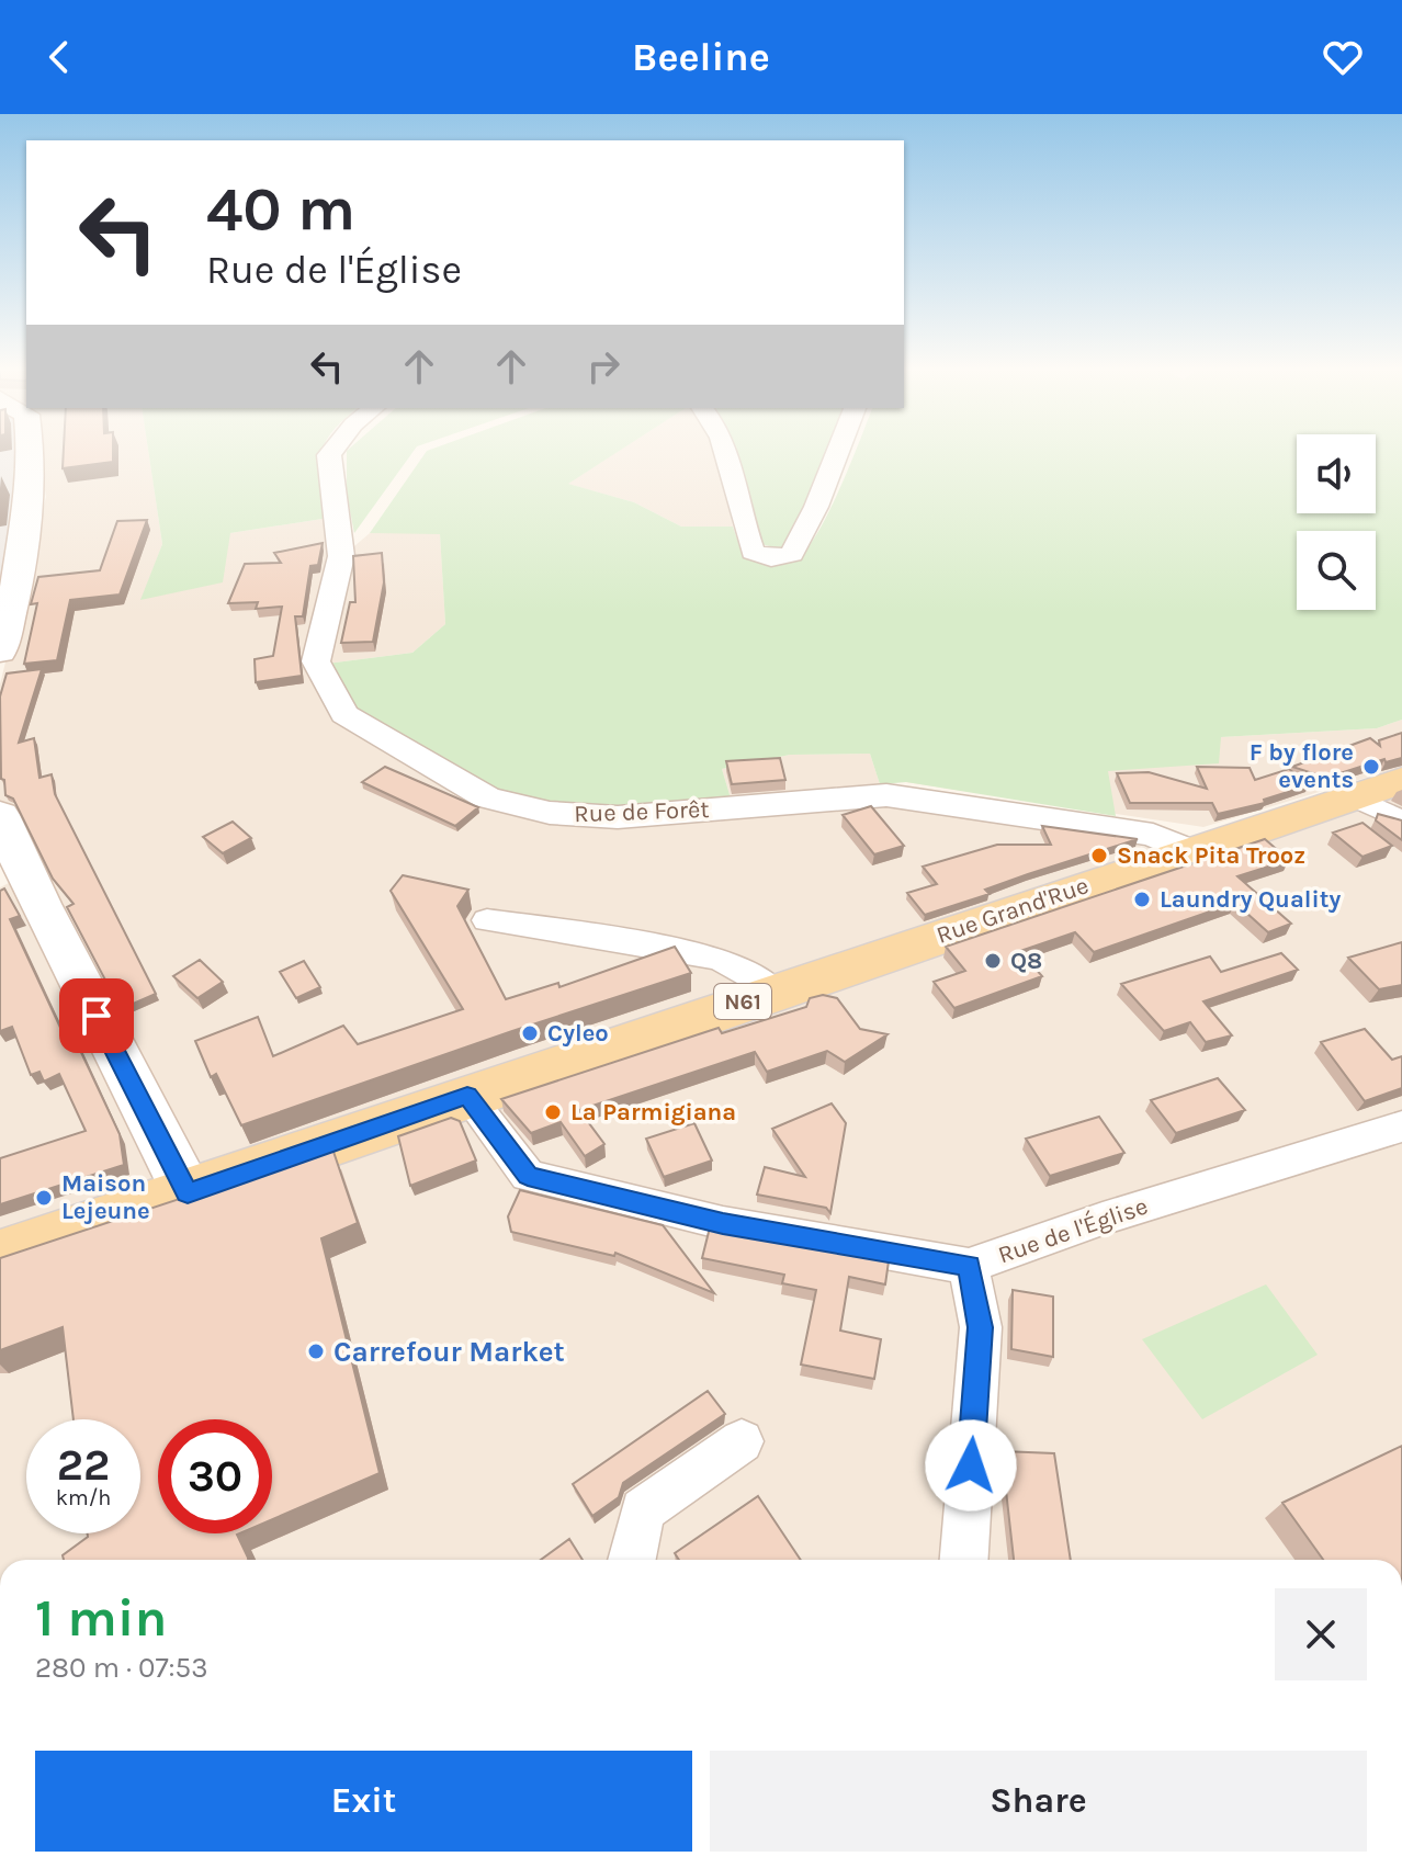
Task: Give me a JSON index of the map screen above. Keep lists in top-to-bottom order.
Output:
{
  "streets": {
    "main road": ["Rue Grand'Rue", "N61"],
    "street": ["Rue de Forêt", "Rue de l'Église"]
  },
  "crossings": [
    ["Rue de Forêt", "Rue Grand'Rue"],
    ["Rue Grand'Rue", "Rue de l'Église"]
  ],
  "places": [
    "F by flore events",
    "Snack Pita Trooz",
    "Laundry Quality",
    "Q8",
    "Cyleo",
    "La Parmigiana",
    "Maison Lejeune",
    "Carrefour Market"
  ],
  "page": {
    "header": "Beeline",
    "turn": ["40 m", "Rue de l'Église"],
    "speed": "22 km/h",
    "limit": "30",
    "heading": ["1 min", "280 m · 07:53"],
    "buttons": ["Exit", "Share"]
  }
}
